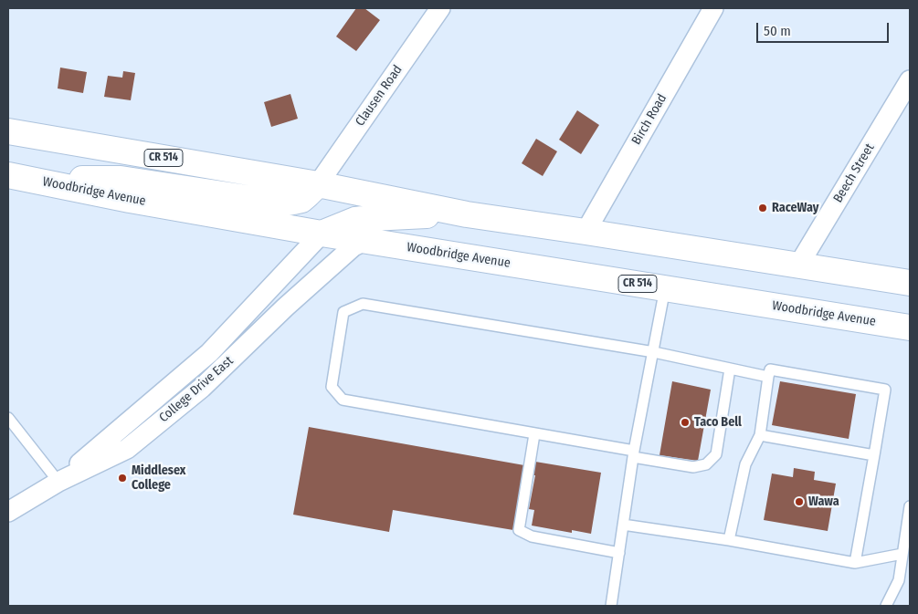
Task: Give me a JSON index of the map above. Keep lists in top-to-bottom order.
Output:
{
  "streets": {
    "main road": ["CR 514", "Woodbridge Avenue"],
    "street": [
      "Clausen Road",
      "Birch Road",
      "Beech Street",
      "College Drive East"
    ]
  },
  "crossings": [
    ["Clausen Road", "CR 514"],
    ["Birch Road", "CR 514"],
    ["CR 514", "Beech Street"],
    ["Woodbridge Avenue", "College Drive East"]
  ],
  "places": [
    "RaceWay",
    "Taco Bell",
    "Middlesex College",
    "Wawa"
  ],
  "scale_bar": "50 m"
}
